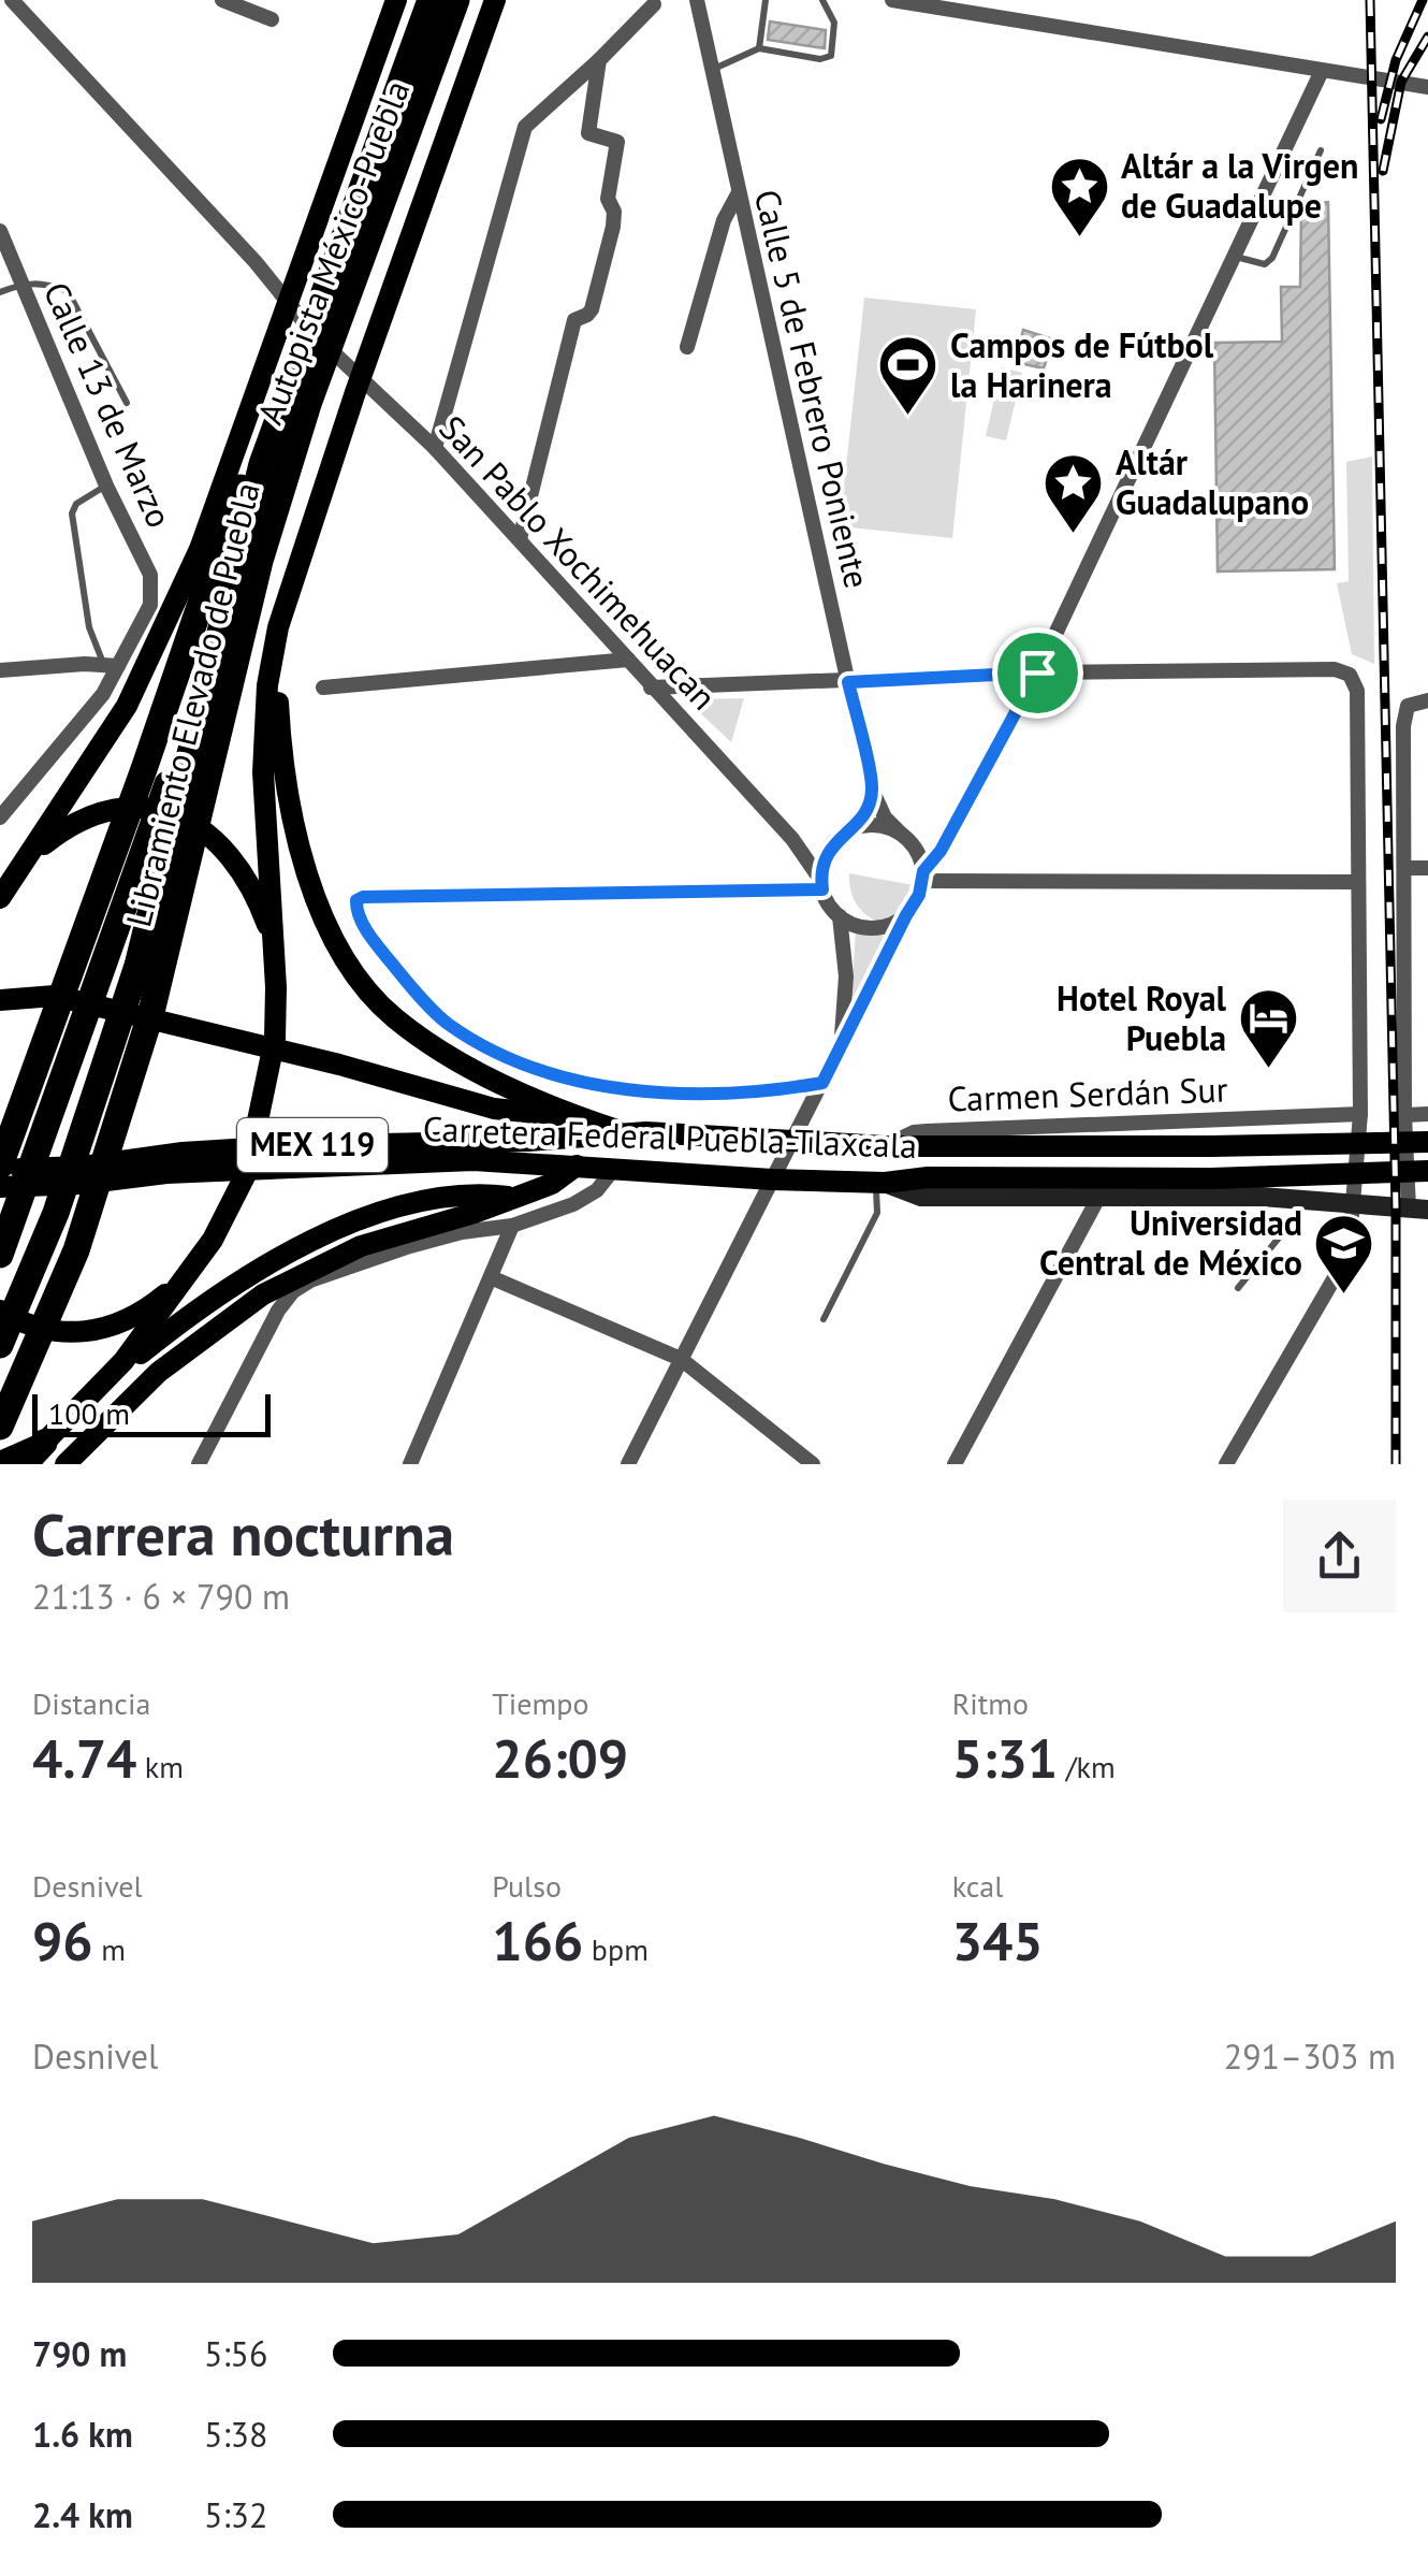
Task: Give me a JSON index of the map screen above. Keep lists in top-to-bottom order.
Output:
{
  "streets": {
    "highway": ["Autopista México-Puebla", "Libramiento Elevado de Puebla"],
    "main road": ["Carretera Federal Puebla-Tlaxcala", "MEX 119"],
    "street": [
      "Calle 5 de Febrero Poniente",
      "Calle 13 de Marzo",
      "San Pablo Xochimehuacan",
      "Carmen Serdán Sur"
    ]
  },
  "crossings": [
    ["Autopista México-Puebla", "San Pablo Xochimehuacan"],
    ["Autopista México-Puebla", "Carretera Federal Puebla-Tlaxcala"],
    ["Calle 5 de Febrero Poniente", "San Pablo Xochimehuacan"],
    ["Carmen Serdán Sur", "Carretera Federal Puebla-Tlaxcala"]
  ],
  "places": {
    "place": ["Altár a la Virgen de Guadalupe", "Altár Guadalupano"],
    "sports": ["Campos de Fútbol la Harinera"],
    "hotel": ["Hotel Royal Puebla"],
    "school or university": ["Universidad Central de México"]
  },
  "scale_bar": "100 m",
  "page": {
    "scale": "100 m",
    "heading": ["Carrera nocturna", "21:13 · 6 × 790 m"],
    "stats": [
      ["Distancia", "4.74 km"],
      ["Tiempo", "26:09"],
      ["Ritmo", "5:31 /km"],
      ["Desnivel", "96 m"],
      ["Pulso", "166 bpm"],
      ["kcal", "345"]
    ],
    "chart": ["Desnivel", "291–303 m"],
    "list": [
      {
        "name": "790 m",
        "note": "5:56"
      },
      {
        "name": "1.6 km",
        "note": "5:38"
      },
      {
        "name": "2.4 km",
        "note": "5:32"
      }
    ]
  }
}
